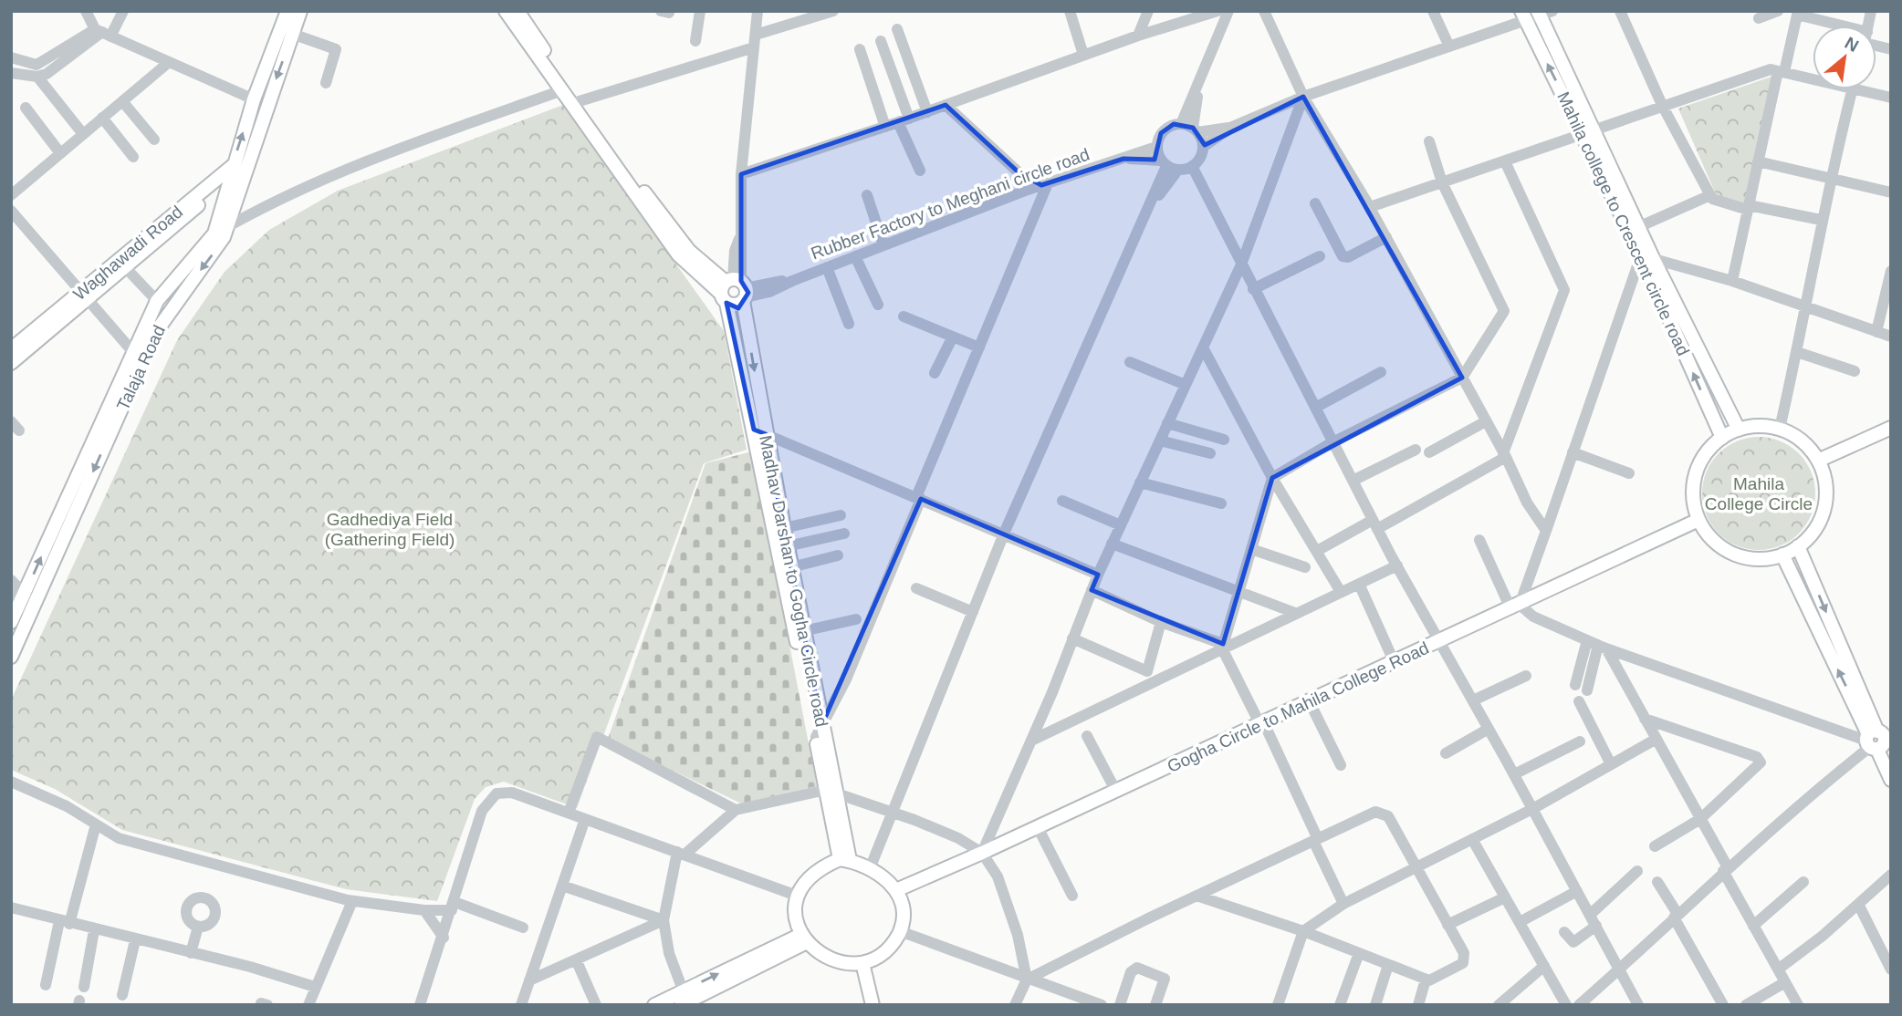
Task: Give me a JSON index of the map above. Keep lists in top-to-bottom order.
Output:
{
  "streets": {
    "main road": [
      "Mahila college to Crescent circle road",
      "Waghawadi Road",
      "Talaja Road",
      "Madhav Darshan to Gogha Circle road",
      "Gogha Circle to Mahila College Road"
    ],
    "street": ["Rubber Factory to Meghani circle road"]
  },
  "crossings": [
    ["Rubber Factory to Meghani circle road", "Madhav Darshan to Gogha Circle road"],
    ["Mahila college to Crescent circle road", "Gogha Circle to Mahila College Road"],
    ["Waghawadi Road", "Talaja Road"],
    ["Madhav Darshan to Gogha Circle road", "Gogha Circle to Mahila College Road"]
  ],
  "parks": ["Mahila College Circle", "Gadhediya Field (Gathering Field)"],
  "north": "top right"
}
